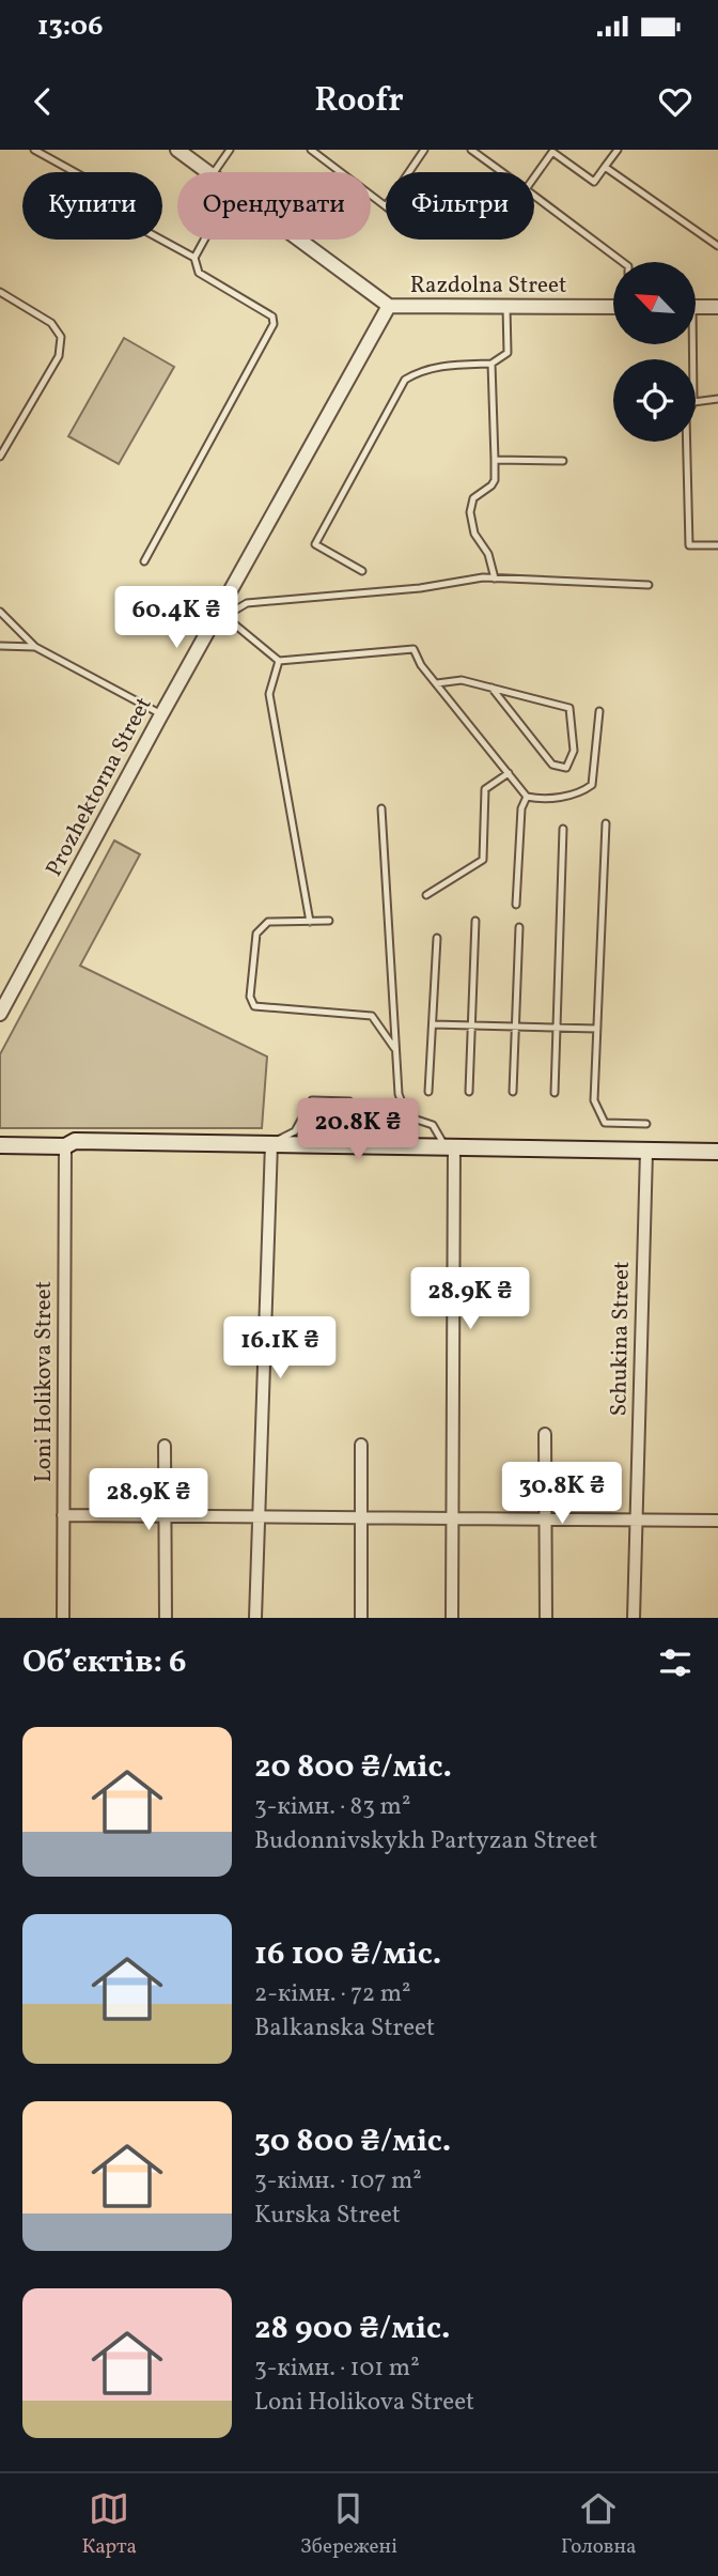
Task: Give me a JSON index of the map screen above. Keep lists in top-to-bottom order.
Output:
{
  "streets": {
    "street": [
      "Razdolna Street",
      "Prozhektorna Street",
      "Schukina Street",
      "Loni Holikova Street"
    ]
  },
  "crossings": [
    ["Razdolna Street", "Prozhektorna Street"]
  ],
  "north": "top left",
  "page": {
    "status": "13:06",
    "header": "Roofr",
    "chip": ["Купити", "Орендувати", "Фільтри"],
    "price": [
      "60.4K ₴",
      "20.8K ₴",
      "28.9K ₴",
      "16.1K ₴",
      "30.8K ₴",
      "28.9K ₴"
    ],
    "heading": "Об’єктів: 6",
    "list": [
      {
        "name": "20 800 ₴/міс.",
        "note": "3-кімн. · 83 m² · Budonnivskykh Partyzan Street"
      },
      {
        "name": "16 100 ₴/міс.",
        "note": "2-кімн. · 72 m² · Balkanska Street"
      },
      {
        "name": "30 800 ₴/міс.",
        "note": "3-кімн. · 107 m² · Kurska Street"
      },
      {
        "name": "28 900 ₴/міс.",
        "note": "3-кімн. · 101 m² · Loni Holikova Street"
      }
    ],
    "tabs": ["Карта", "Збережені", "Головна"]
  }
}
